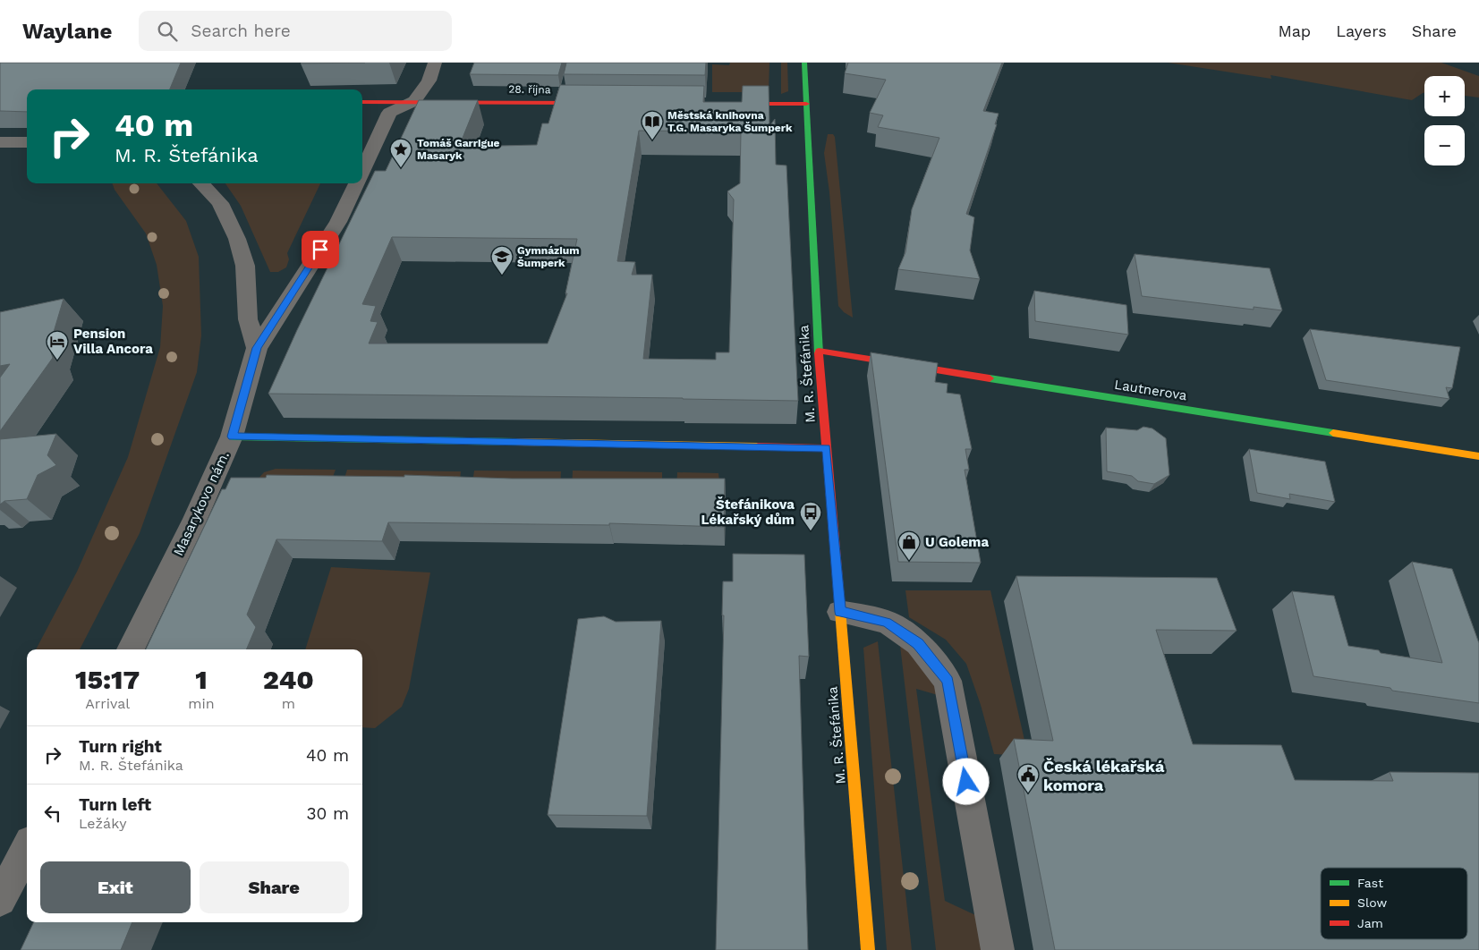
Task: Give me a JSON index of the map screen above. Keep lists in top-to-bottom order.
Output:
{
  "streets": {
    "street": [
      "28. října",
      "M. R. Štefánika",
      "Lautnerova",
      "Masarykovo nám."
    ]
  },
  "crossings": [
    ["28. října", "Masarykovo nám."],
    ["M. R. Štefánika", "Lautnerova"]
  ],
  "places": {
    "library": ["Městská knihovna T.G. Masaryka Šumperk"],
    "place": ["Tomáš Garrigue Masaryk"],
    "school or university": ["Gymnázium Šumperk"],
    "hotel": ["Pension Villa Ancora"],
    "bus stop": ["Štefánikova Lékařský dům"],
    "shop": ["U Golema"],
    "public building": ["Česká lékařská komora"]
  },
  "legend": ["Fast", "Slow", "Jam"],
  "page": {
    "header": "Waylane",
    "search": "Search here",
    "nav": ["Map", "Layers", "Share"],
    "map_buttons": ["+", "−"],
    "turn": ["40 m", "M. R. Štefánika"],
    "eta": [
      "15:17",
      "Arrival",
      "1",
      "min",
      "240",
      "m"
    ],
    "list": [
      {
        "name": "Turn right",
        "note": "M. R. Štefánika",
        "value": "40 m"
      },
      {
        "name": "Turn left",
        "note": "Ležáky",
        "value": "30 m"
      }
    ],
    "buttons": ["Exit", "Share"]
  }
}
